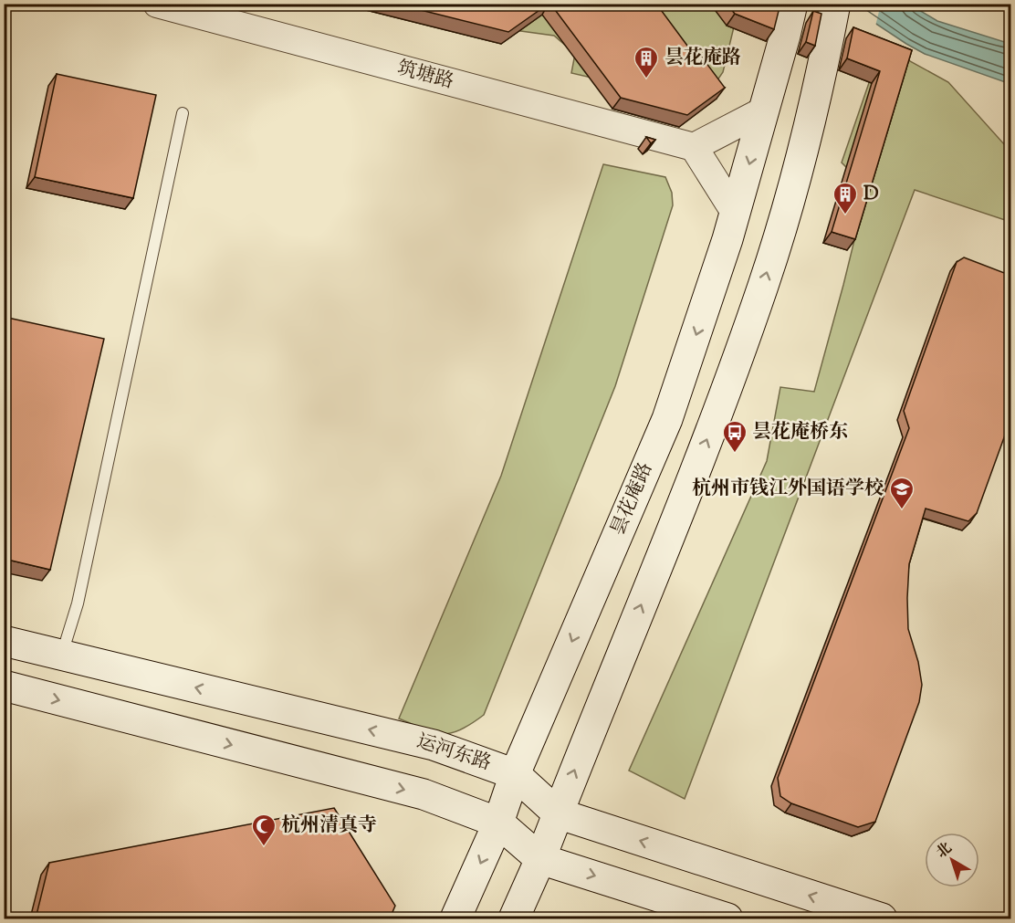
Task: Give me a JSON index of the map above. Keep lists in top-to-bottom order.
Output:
{
  "streets": {
    "main road": ["昙花庵路", "运河东路"],
    "street": ["筑塘路"]
  },
  "crossings": [
    ["昙花庵路", "运河东路"]
  ],
  "places": {
    "building": ["昙花庵路", "D"],
    "bus stop": ["昙花庵桥东"],
    "school or university": ["杭州市钱江外国语学校"],
    "mosque": ["杭州清真寺"]
  },
  "north": "top left"
}
